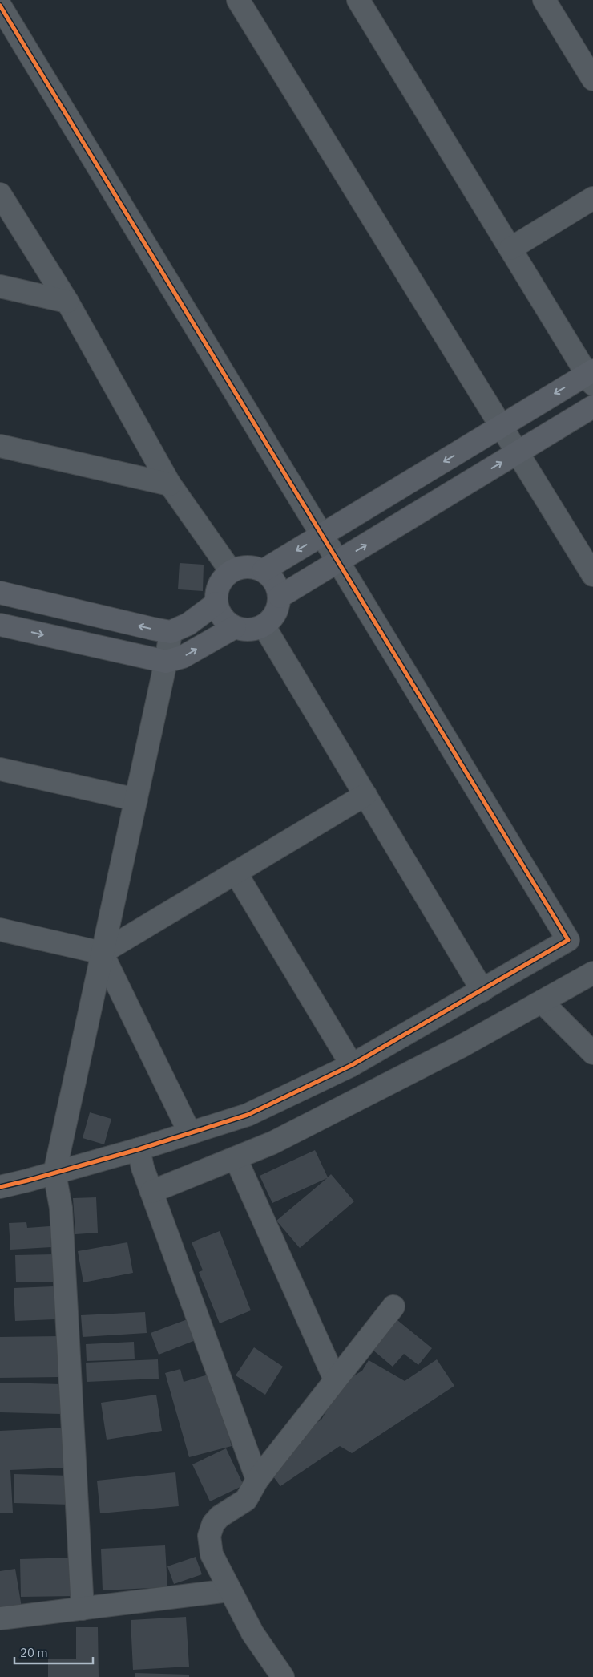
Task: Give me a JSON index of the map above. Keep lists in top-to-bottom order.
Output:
{
  "scale_bar": "20 m"
}
